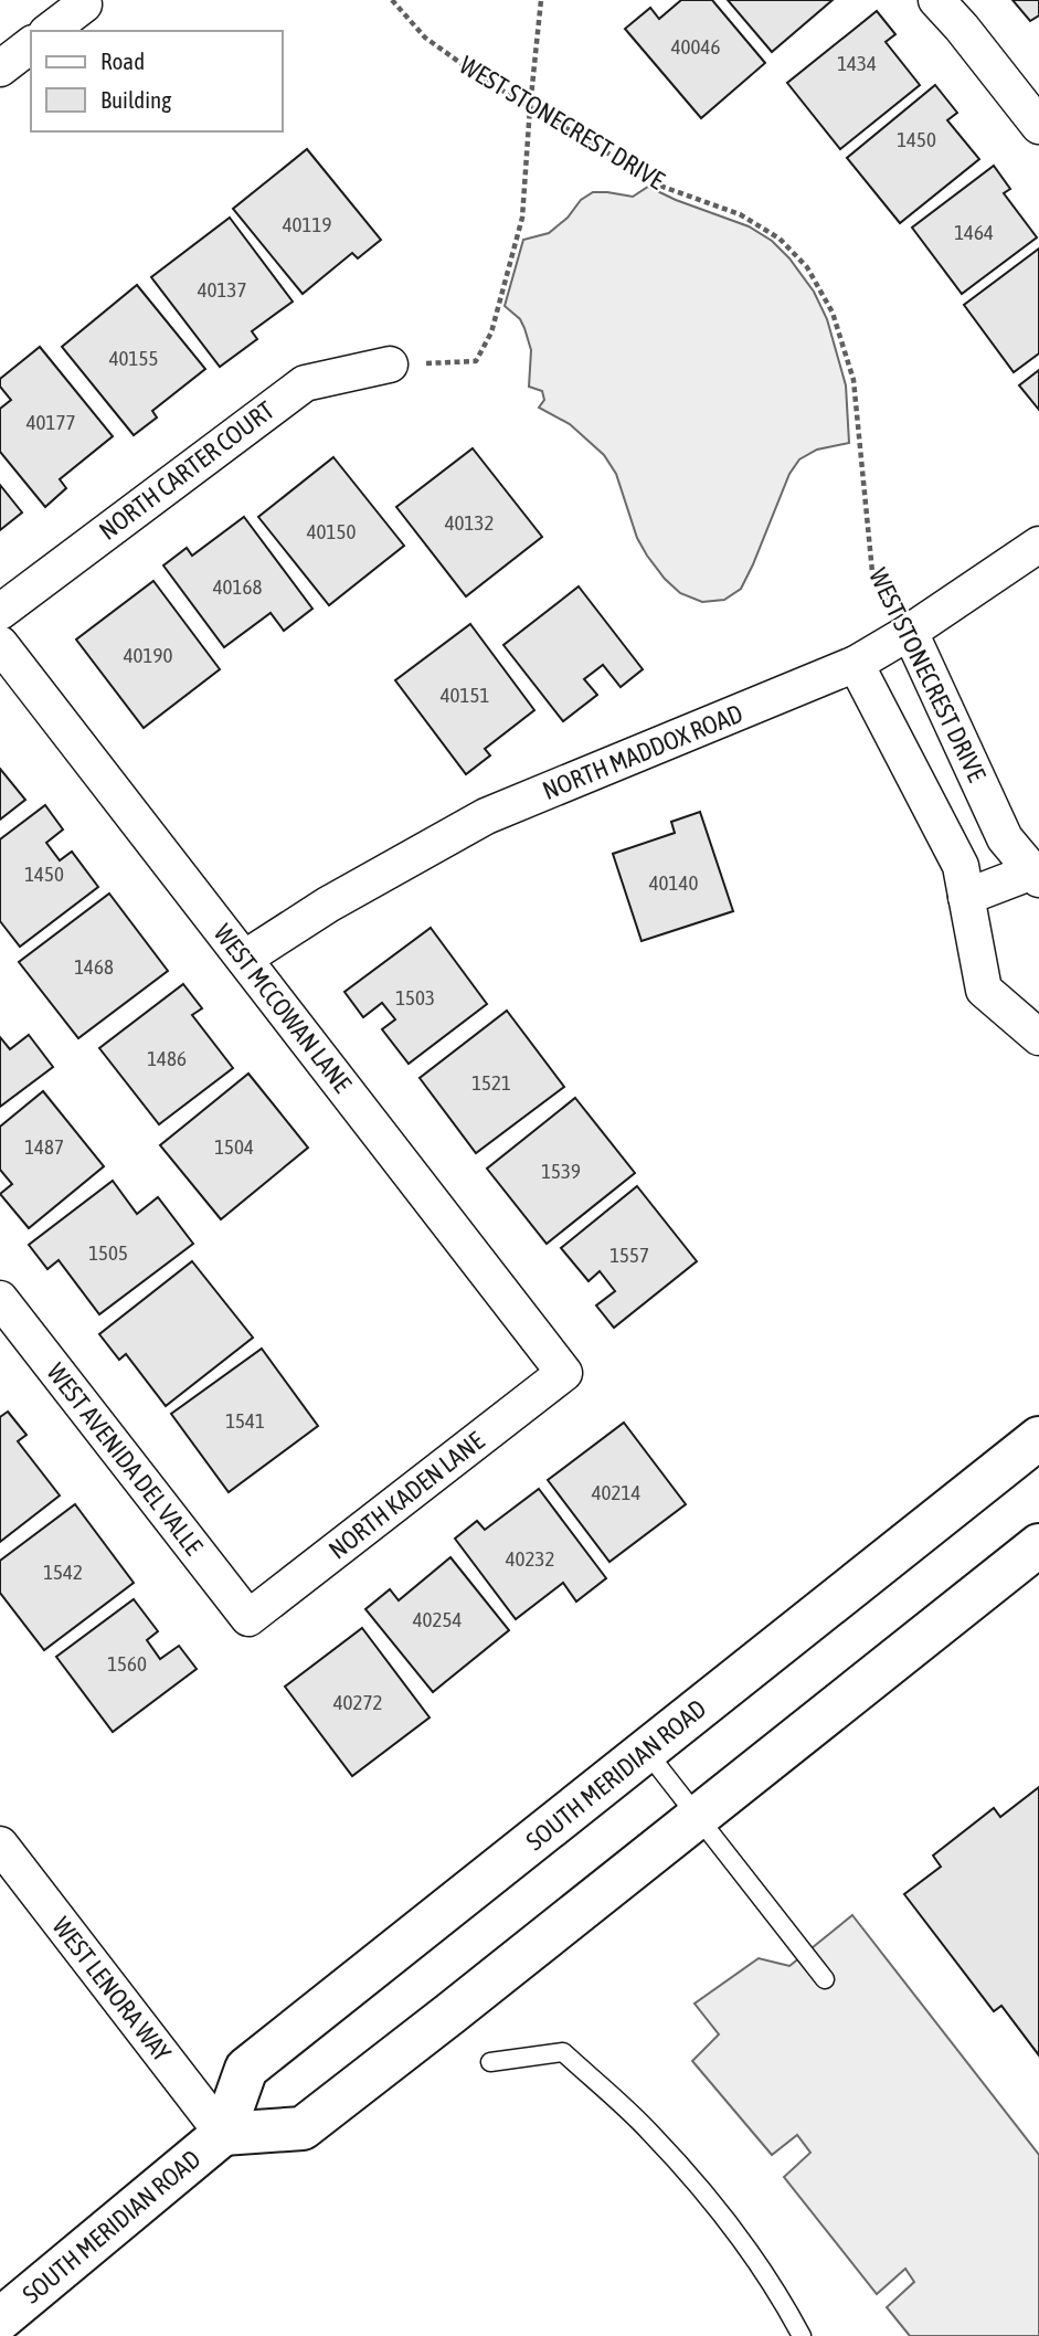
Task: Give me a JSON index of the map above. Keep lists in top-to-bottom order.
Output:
{
  "streets": {
    "street": [
      "WEST STONECREST DRIVE",
      "NORTH CARTER COURT",
      "NORTH MADDOX ROAD",
      "WEST MCCOWAN LANE",
      "WEST AVENIDA DEL VALLE",
      "NORTH KADEN LANE",
      "SOUTH MERIDIAN ROAD",
      "WEST LENORA WAY"
    ]
  },
  "crossings": [
    ["WEST STONECREST DRIVE", "NORTH MADDOX ROAD"],
    ["NORTH MADDOX ROAD", "WEST MCCOWAN LANE"],
    ["WEST MCCOWAN LANE", "NORTH KADEN LANE"],
    ["WEST AVENIDA DEL VALLE", "NORTH KADEN LANE"],
    ["SOUTH MERIDIAN ROAD", "WEST LENORA WAY"]
  ],
  "house_numbers": [
    "40046",
    "1434",
    "1450",
    "40119",
    "1464",
    "40137",
    "40155",
    "40177",
    "40132",
    "40150",
    "40168",
    "40190",
    "40151",
    "1450",
    "40140",
    "1468",
    "1503",
    "1486",
    "1521",
    "1487",
    "1504",
    "1539",
    "1505",
    "1557",
    "1541",
    "40214",
    "40232",
    "1542",
    "40254",
    "1560",
    "40272"
  ],
  "legend": ["Road", "Building"]
}
